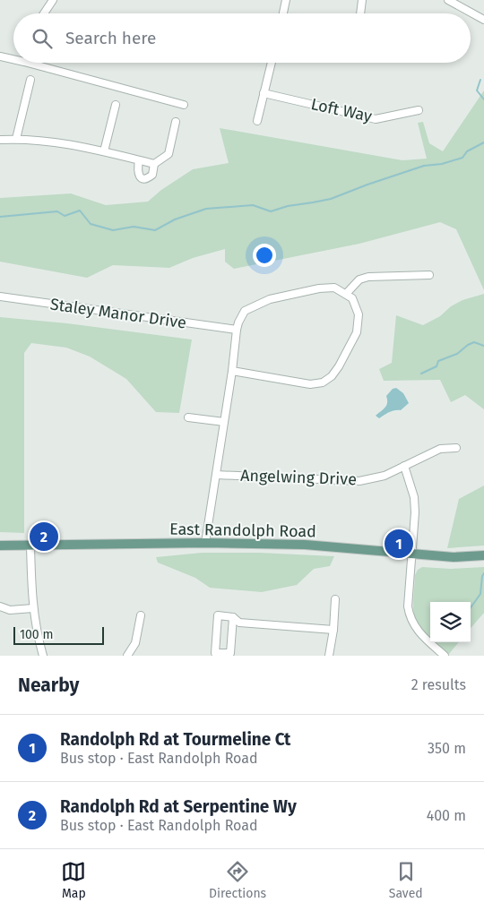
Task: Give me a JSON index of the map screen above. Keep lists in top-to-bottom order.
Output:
{
  "streets": {
    "main road": ["East Randolph Road"],
    "street": ["Loft Way", "Staley Manor Drive", "Angelwing Drive"]
  },
  "scale_bar": "100 m",
  "page": {
    "search": "Search here",
    "pins": ["2", "1"],
    "scale": "100 m",
    "heading": ["Nearby", "2 results"],
    "list": [
      {
        "mark": "1",
        "name": "Randolph Rd at Tourmeline Ct",
        "note": "Bus stop · East Randolph Road",
        "value": "350 m"
      },
      {
        "mark": "2",
        "name": "Randolph Rd at Serpentine Wy",
        "note": "Bus stop · East Randolph Road",
        "value": "400 m"
      }
    ],
    "nav": ["Map", "Directions", "Saved"]
  }
}
